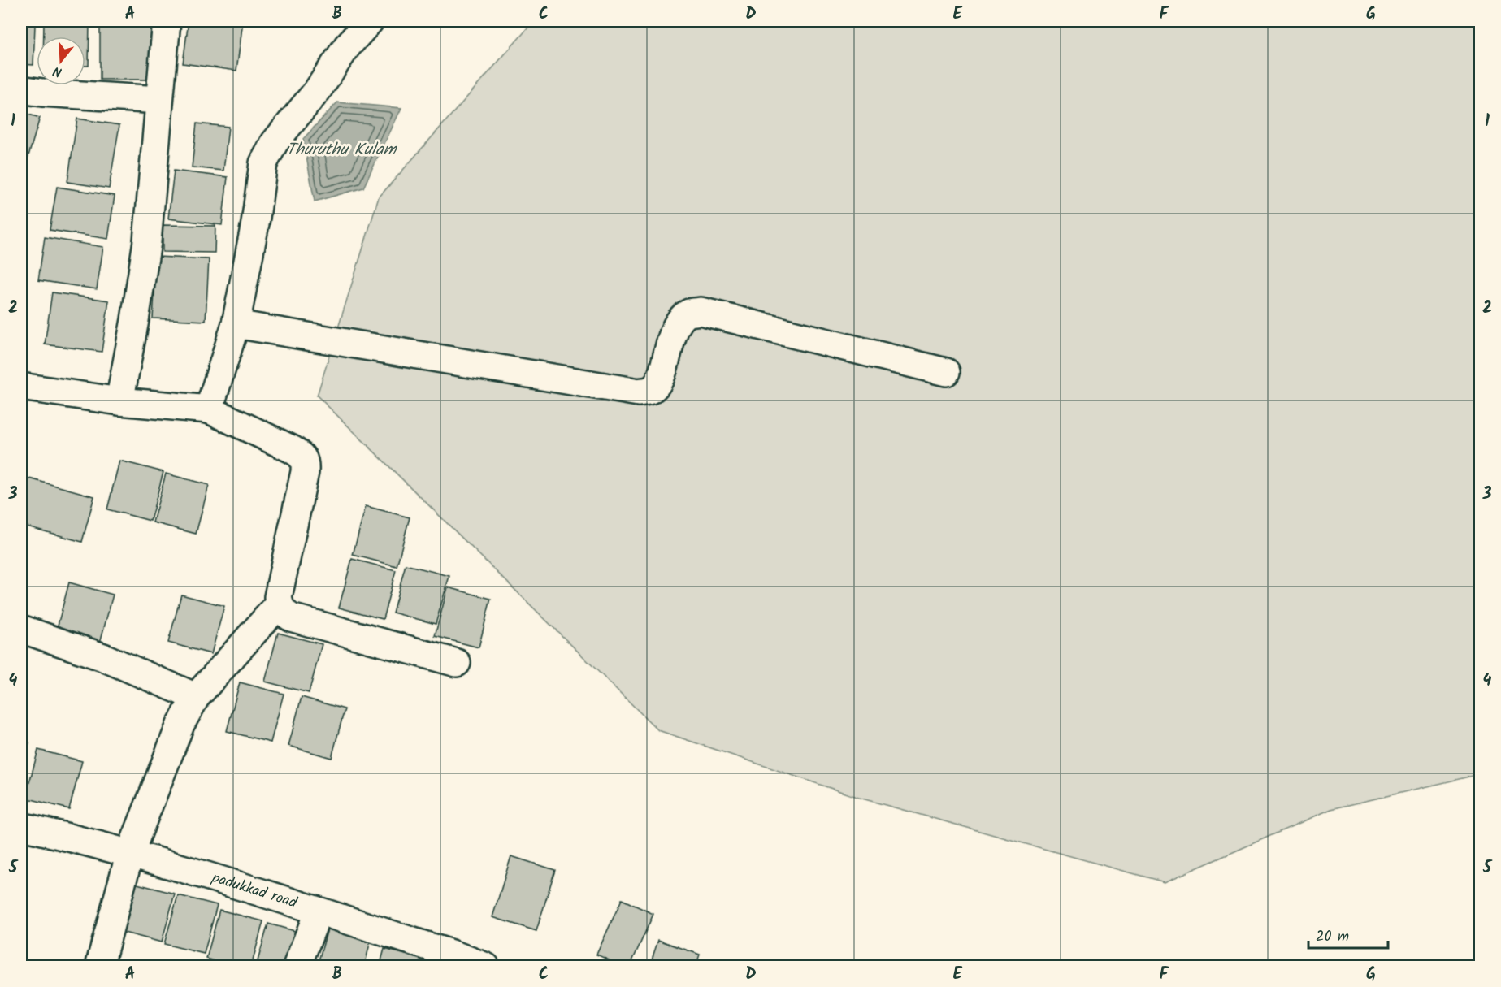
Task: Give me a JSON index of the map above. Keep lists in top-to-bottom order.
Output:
{
  "streets": {
    "street": ["padukkad road"]
  },
  "water": ["Thuruthu Kulam"],
  "scale_bar": "20 m",
  "north": "bottom",
  "grid": {
    "columns": [
      "A",
      "B",
      "C",
      "D",
      "E",
      "F",
      "G"
    ],
    "rows": [
      "1",
      "2",
      "3",
      "4",
      "5"
    ]
  }
}
